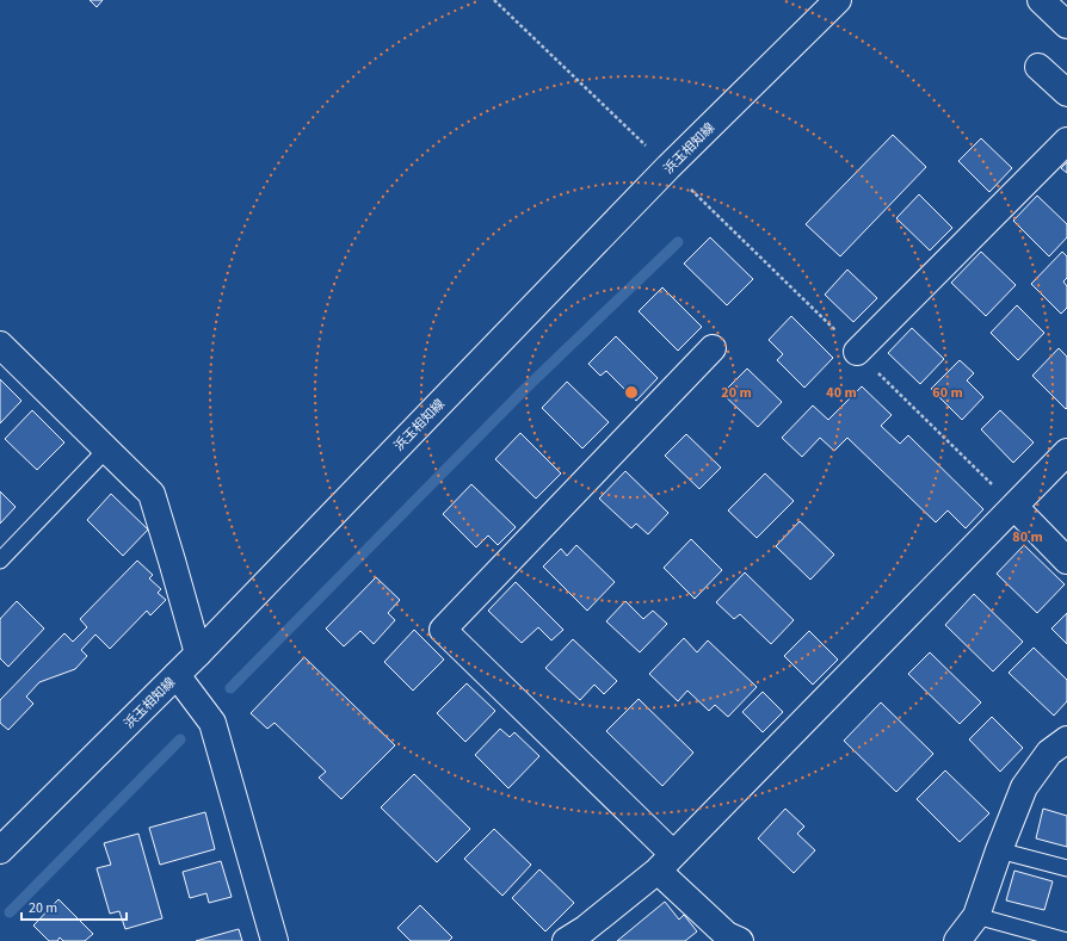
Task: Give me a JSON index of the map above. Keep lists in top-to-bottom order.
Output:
{
  "streets": {
    "main road": ["浜玉相知線"]
  },
  "scale_bar": "20 m",
  "rings": [
    "20 m",
    "40 m",
    "60 m",
    "80 m"
  ]
}
